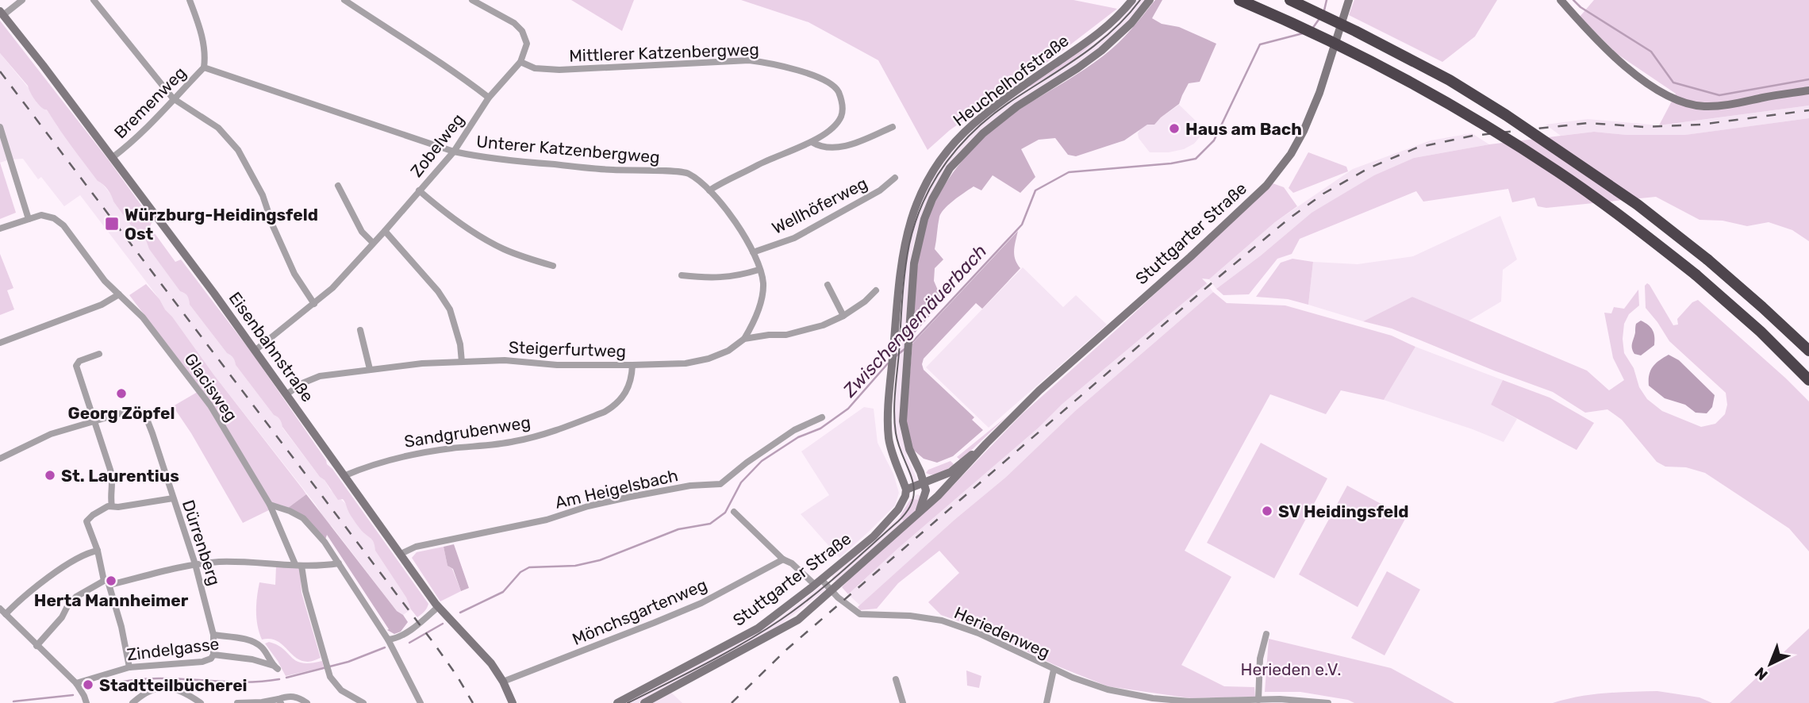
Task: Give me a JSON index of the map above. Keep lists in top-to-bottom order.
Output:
{
  "streets": {
    "main road": ["Heuchelhofstraße", "Stuttgarter Straße", "Eisenbahnstraße"],
    "street": [
      "Mittlerer Katzenbergweg",
      "Bremenweg",
      "Zobelweg",
      "Unterer Katzenbergweg",
      "Wellhöferweg",
      "Steigerfurtweg",
      "Glacisweg",
      "Sandgrubenweg",
      "Am Heigelsbach",
      "Dürrenberg",
      "Mönchsgartenweg",
      "Heriedenweg",
      "Zindelgasse"
    ]
  },
  "crossings": [
    ["Mittlerer Katzenbergweg", "Zobelweg"],
    ["Mittlerer Katzenbergweg", "Unterer Katzenbergweg"],
    ["Heuchelhofstraße", "Stuttgarter Straße"],
    ["Bremenweg", "Unterer Katzenbergweg"],
    ["Bremenweg", "Eisenbahnstraße"],
    ["Zobelweg", "Unterer Katzenbergweg"],
    ["Zobelweg", "Eisenbahnstraße"],
    ["Unterer Katzenbergweg", "Wellhöferweg"],
    ["Unterer Katzenbergweg", "Steigerfurtweg"],
    ["Stuttgarter Straße", "Heriedenweg"],
    ["Eisenbahnstraße", "Steigerfurtweg"],
    ["Eisenbahnstraße", "Sandgrubenweg"],
    ["Eisenbahnstraße", "Am Heigelsbach"],
    ["Eisenbahnstraße", "Mönchsgartenweg"],
    ["Steigerfurtweg", "Sandgrubenweg"],
    ["Dürrenberg", "Zindelgasse"]
  ],
  "water": ["Zwischengemäuerbach"],
  "parks": ["Herieden e.V."],
  "places": {
    "other": [
      "Haus am Bach",
      "Georg Zöpfel",
      "St. Laurentius",
      "SV Heidingsfeld",
      "Herta Mannheimer",
      "Stadtteilbücherei"
    ],
    "transit": ["Würzburg-Heidingsfeld Ost"]
  },
  "north": "bottom left"
}
